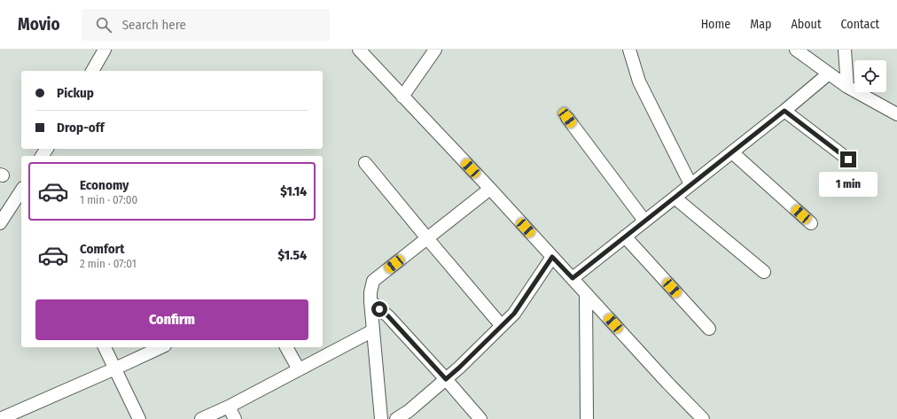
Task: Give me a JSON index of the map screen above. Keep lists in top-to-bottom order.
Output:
{
  "page": {
    "header": "Movio",
    "search": "Search here",
    "nav": [
      "Home",
      "Map",
      "About",
      "Contact"
    ],
    "banner": ["Pickup", "Drop-off"],
    "list": [
      {
        "name": "Economy",
        "note": "1 min · 07:00",
        "value": "$1.14"
      },
      {
        "name": "Comfort",
        "note": "2 min · 07:01",
        "value": "$1.54"
      }
    ],
    "bubble": "1 min",
    "buttons": "Confirm"
  }
}
